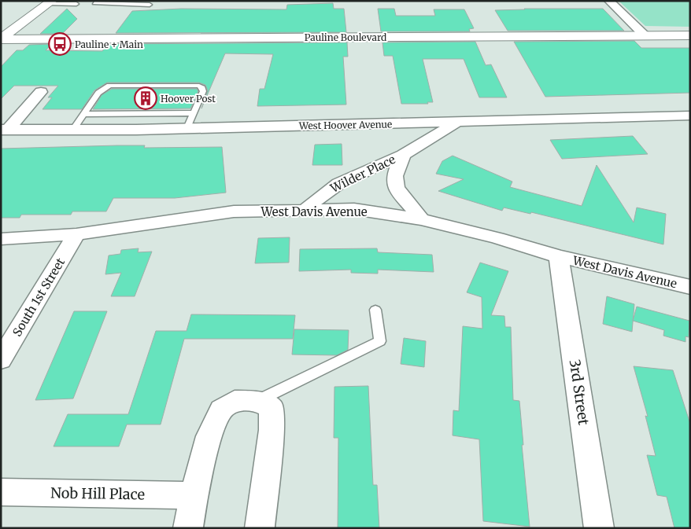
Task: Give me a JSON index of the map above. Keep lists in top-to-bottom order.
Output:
{
  "streets": {
    "street": [
      "Pauline Boulevard",
      "West Hoover Avenue",
      "Wilder Place",
      "West Davis Avenue",
      "South 1st Street",
      "3rd Street",
      "Nob Hill Place"
    ]
  },
  "crossings": [
    ["West Hoover Avenue", "Wilder Place"],
    ["Wilder Place", "West Davis Avenue"],
    ["West Davis Avenue", "South 1st Street"],
    ["West Davis Avenue", "3rd Street"]
  ],
  "places": {
    "bus stop": ["Pauline + Main"],
    "building": ["Hoover Post"]
  }
}
